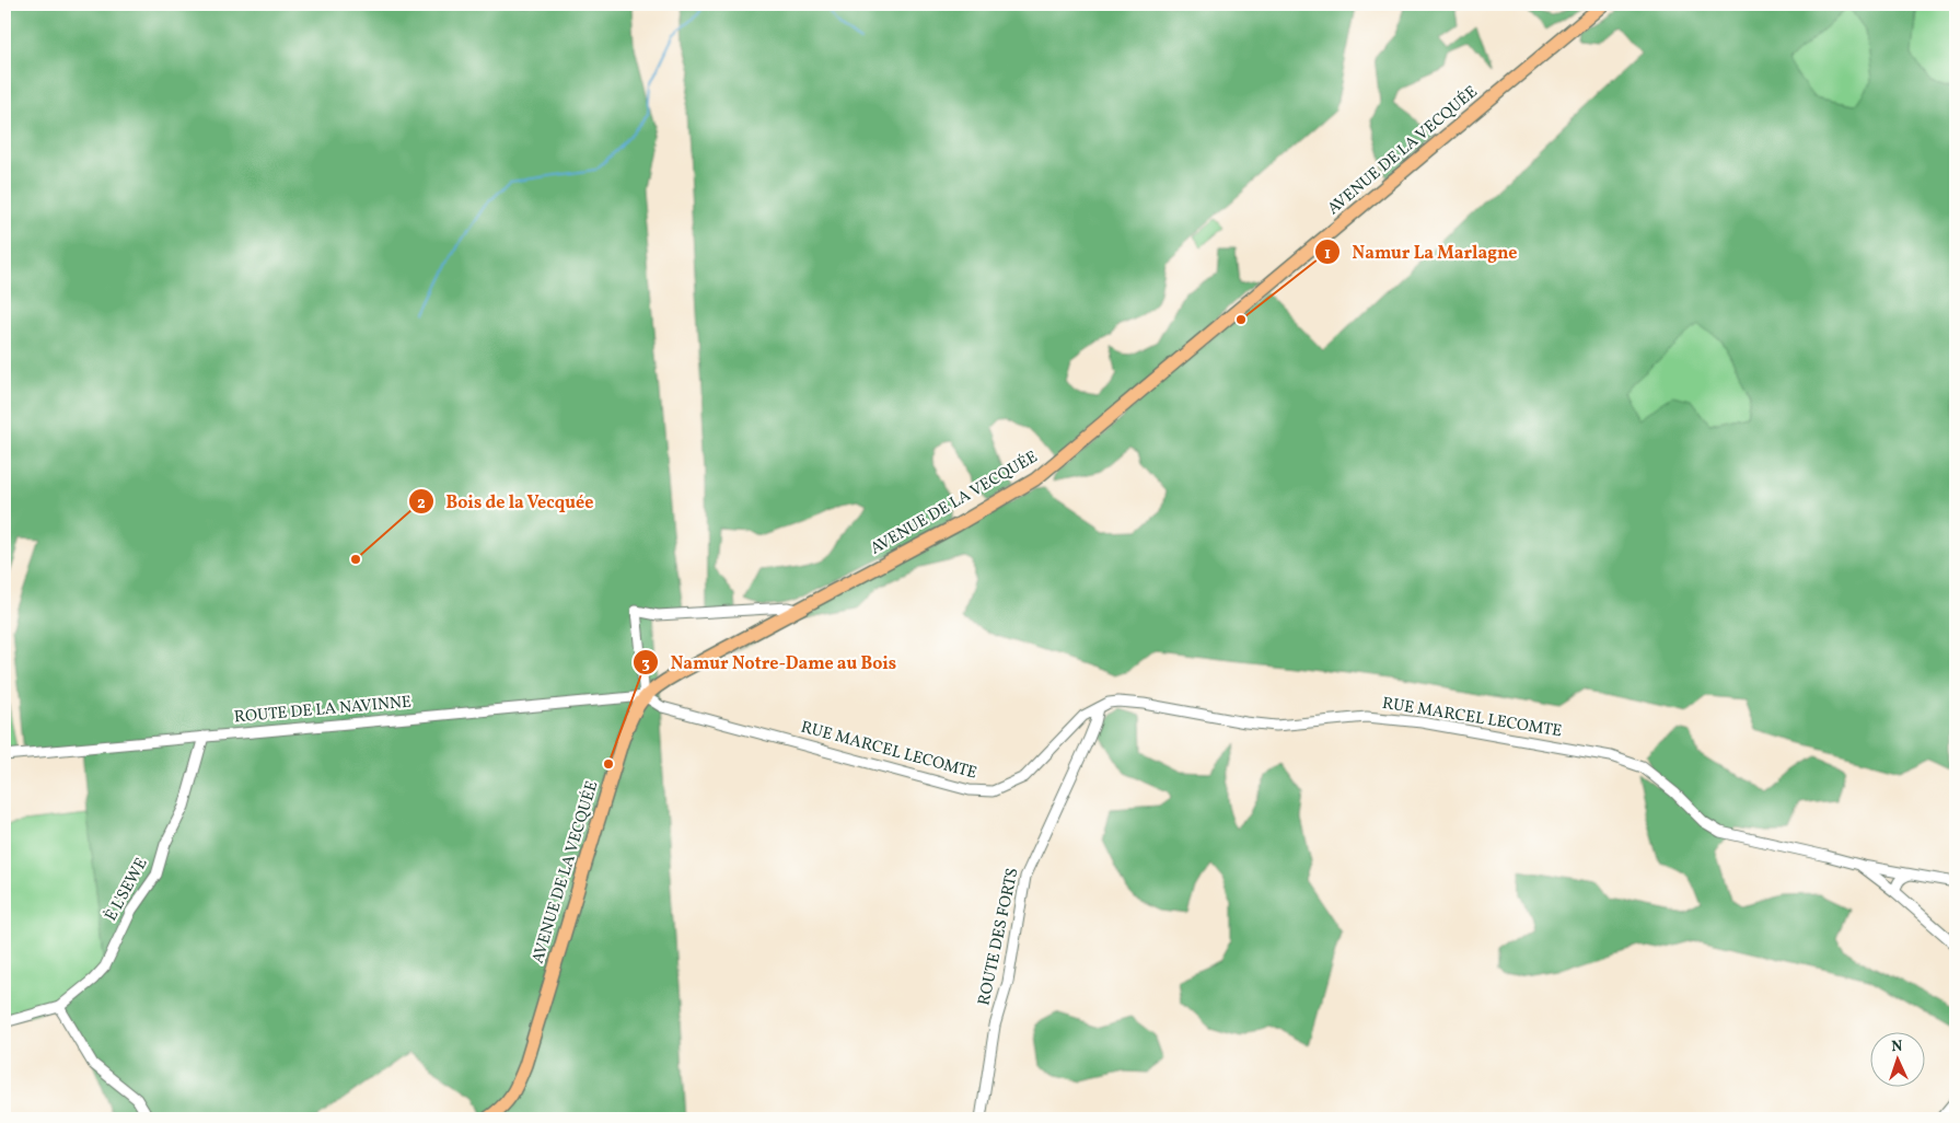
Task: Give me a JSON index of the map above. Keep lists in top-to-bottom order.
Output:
{
  "streets": {
    "main road": ["AVENUE DE LA VECQUÉE"],
    "street": [
      "ROUTE DE LA NAVINNE",
      "RUE MARCEL LECOMTE",
      "È L'SEWE",
      "ROUTE DES FORTS"
    ]
  },
  "crossings": [
    ["AVENUE DE LA VECQUÉE", "ROUTE DE LA NAVINNE"],
    ["AVENUE DE LA VECQUÉE", "RUE MARCEL LECOMTE"],
    ["ROUTE DE LA NAVINNE", "RUE MARCEL LECOMTE"],
    ["ROUTE DE LA NAVINNE", "È L'SEWE"],
    ["RUE MARCEL LECOMTE", "ROUTE DES FORTS"]
  ],
  "places": ["Namur La Marlagne", "Bois de la Vecquée", "Namur Notre-Dame au Bois"],
  "north": "top"
}
